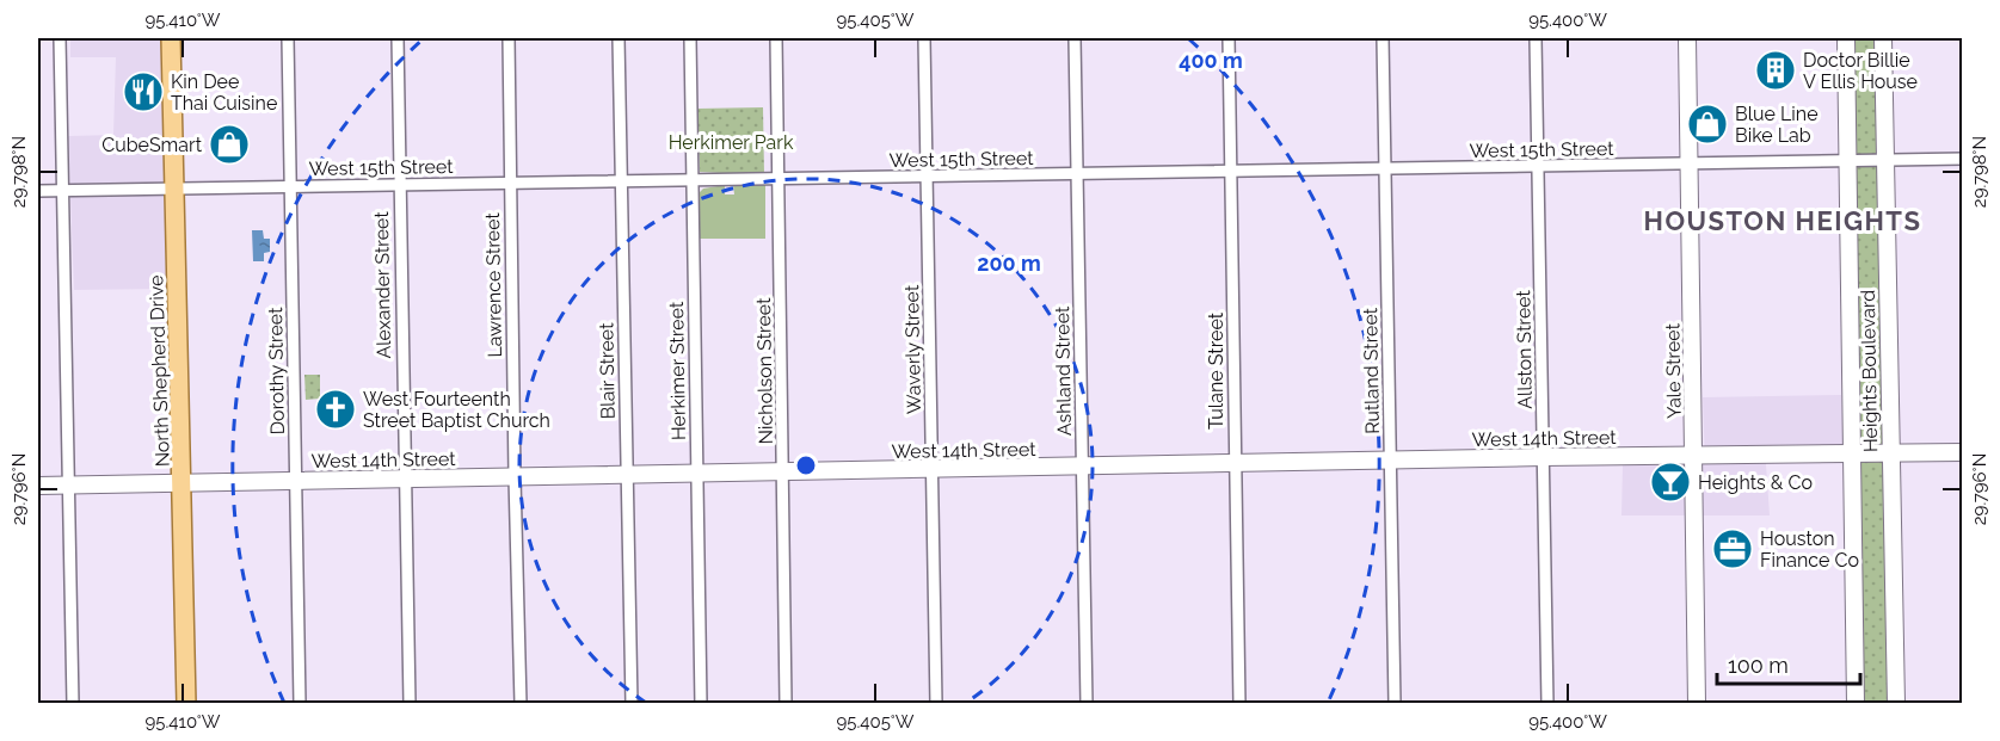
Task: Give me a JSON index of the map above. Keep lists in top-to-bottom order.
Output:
{
  "streets": {
    "main road": [
      "North Shepherd Drive",
      "Yale Street",
      "Heights Boulevard",
      "West 14th Street"
    ],
    "street": [
      "West 15th Street",
      "Alexander Street",
      "Lawrence Street",
      "Waverly Street",
      "Allston Street",
      "Dorothy Street",
      "Blair Street",
      "Herkimer Street",
      "Nicholson Street",
      "Ashland Street",
      "Tulane Street",
      "Rutland Street"
    ]
  },
  "crossings": [
    ["West 15th Street", "Alexander Street"],
    ["West 15th Street", "Lawrence Street"],
    ["West 15th Street", "Waverly Street"],
    ["West 15th Street", "Allston Street"],
    ["West 15th Street", "North Shepherd Drive"],
    ["West 15th Street", "Dorothy Street"],
    ["West 15th Street", "Blair Street"],
    ["West 15th Street", "Herkimer Street"],
    ["West 15th Street", "Nicholson Street"],
    ["West 15th Street", "Ashland Street"],
    ["West 15th Street", "Tulane Street"],
    ["West 15th Street", "Rutland Street"],
    ["West 15th Street", "Yale Street"],
    ["West 15th Street", "Heights Boulevard"],
    ["Alexander Street", "West 14th Street"],
    ["Lawrence Street", "West 14th Street"],
    ["Waverly Street", "West 14th Street"],
    ["Allston Street", "West 14th Street"],
    ["North Shepherd Drive", "West 14th Street"],
    ["Dorothy Street", "West 14th Street"],
    ["Blair Street", "West 14th Street"],
    ["Herkimer Street", "West 14th Street"],
    ["Nicholson Street", "West 14th Street"],
    ["Ashland Street", "West 14th Street"],
    ["Tulane Street", "West 14th Street"],
    ["Rutland Street", "West 14th Street"],
    ["Yale Street", "West 14th Street"],
    ["Heights Boulevard", "West 14th Street"]
  ],
  "districts": ["HOUSTON HEIGHTS"],
  "parks": ["Herkimer Park"],
  "places": {
    "building": ["Doctor Billie V Ellis House"],
    "restaurant": ["Kin Dee Thai Cuisine"],
    "shop": ["Blue Line Bike Lab", "CubeSmart"],
    "church": ["West Fourteenth Street Baptist Church"],
    "bar": ["Heights & Co"],
    "office": ["Houston Finance Co"]
  },
  "scale_bar": "100 m",
  "coordinates": [
    "95.410°W",
    "95.405°W",
    "95.400°W",
    "29.798°N",
    "29.796°N"
  ],
  "rings": ["400 m", "200 m"]
}
